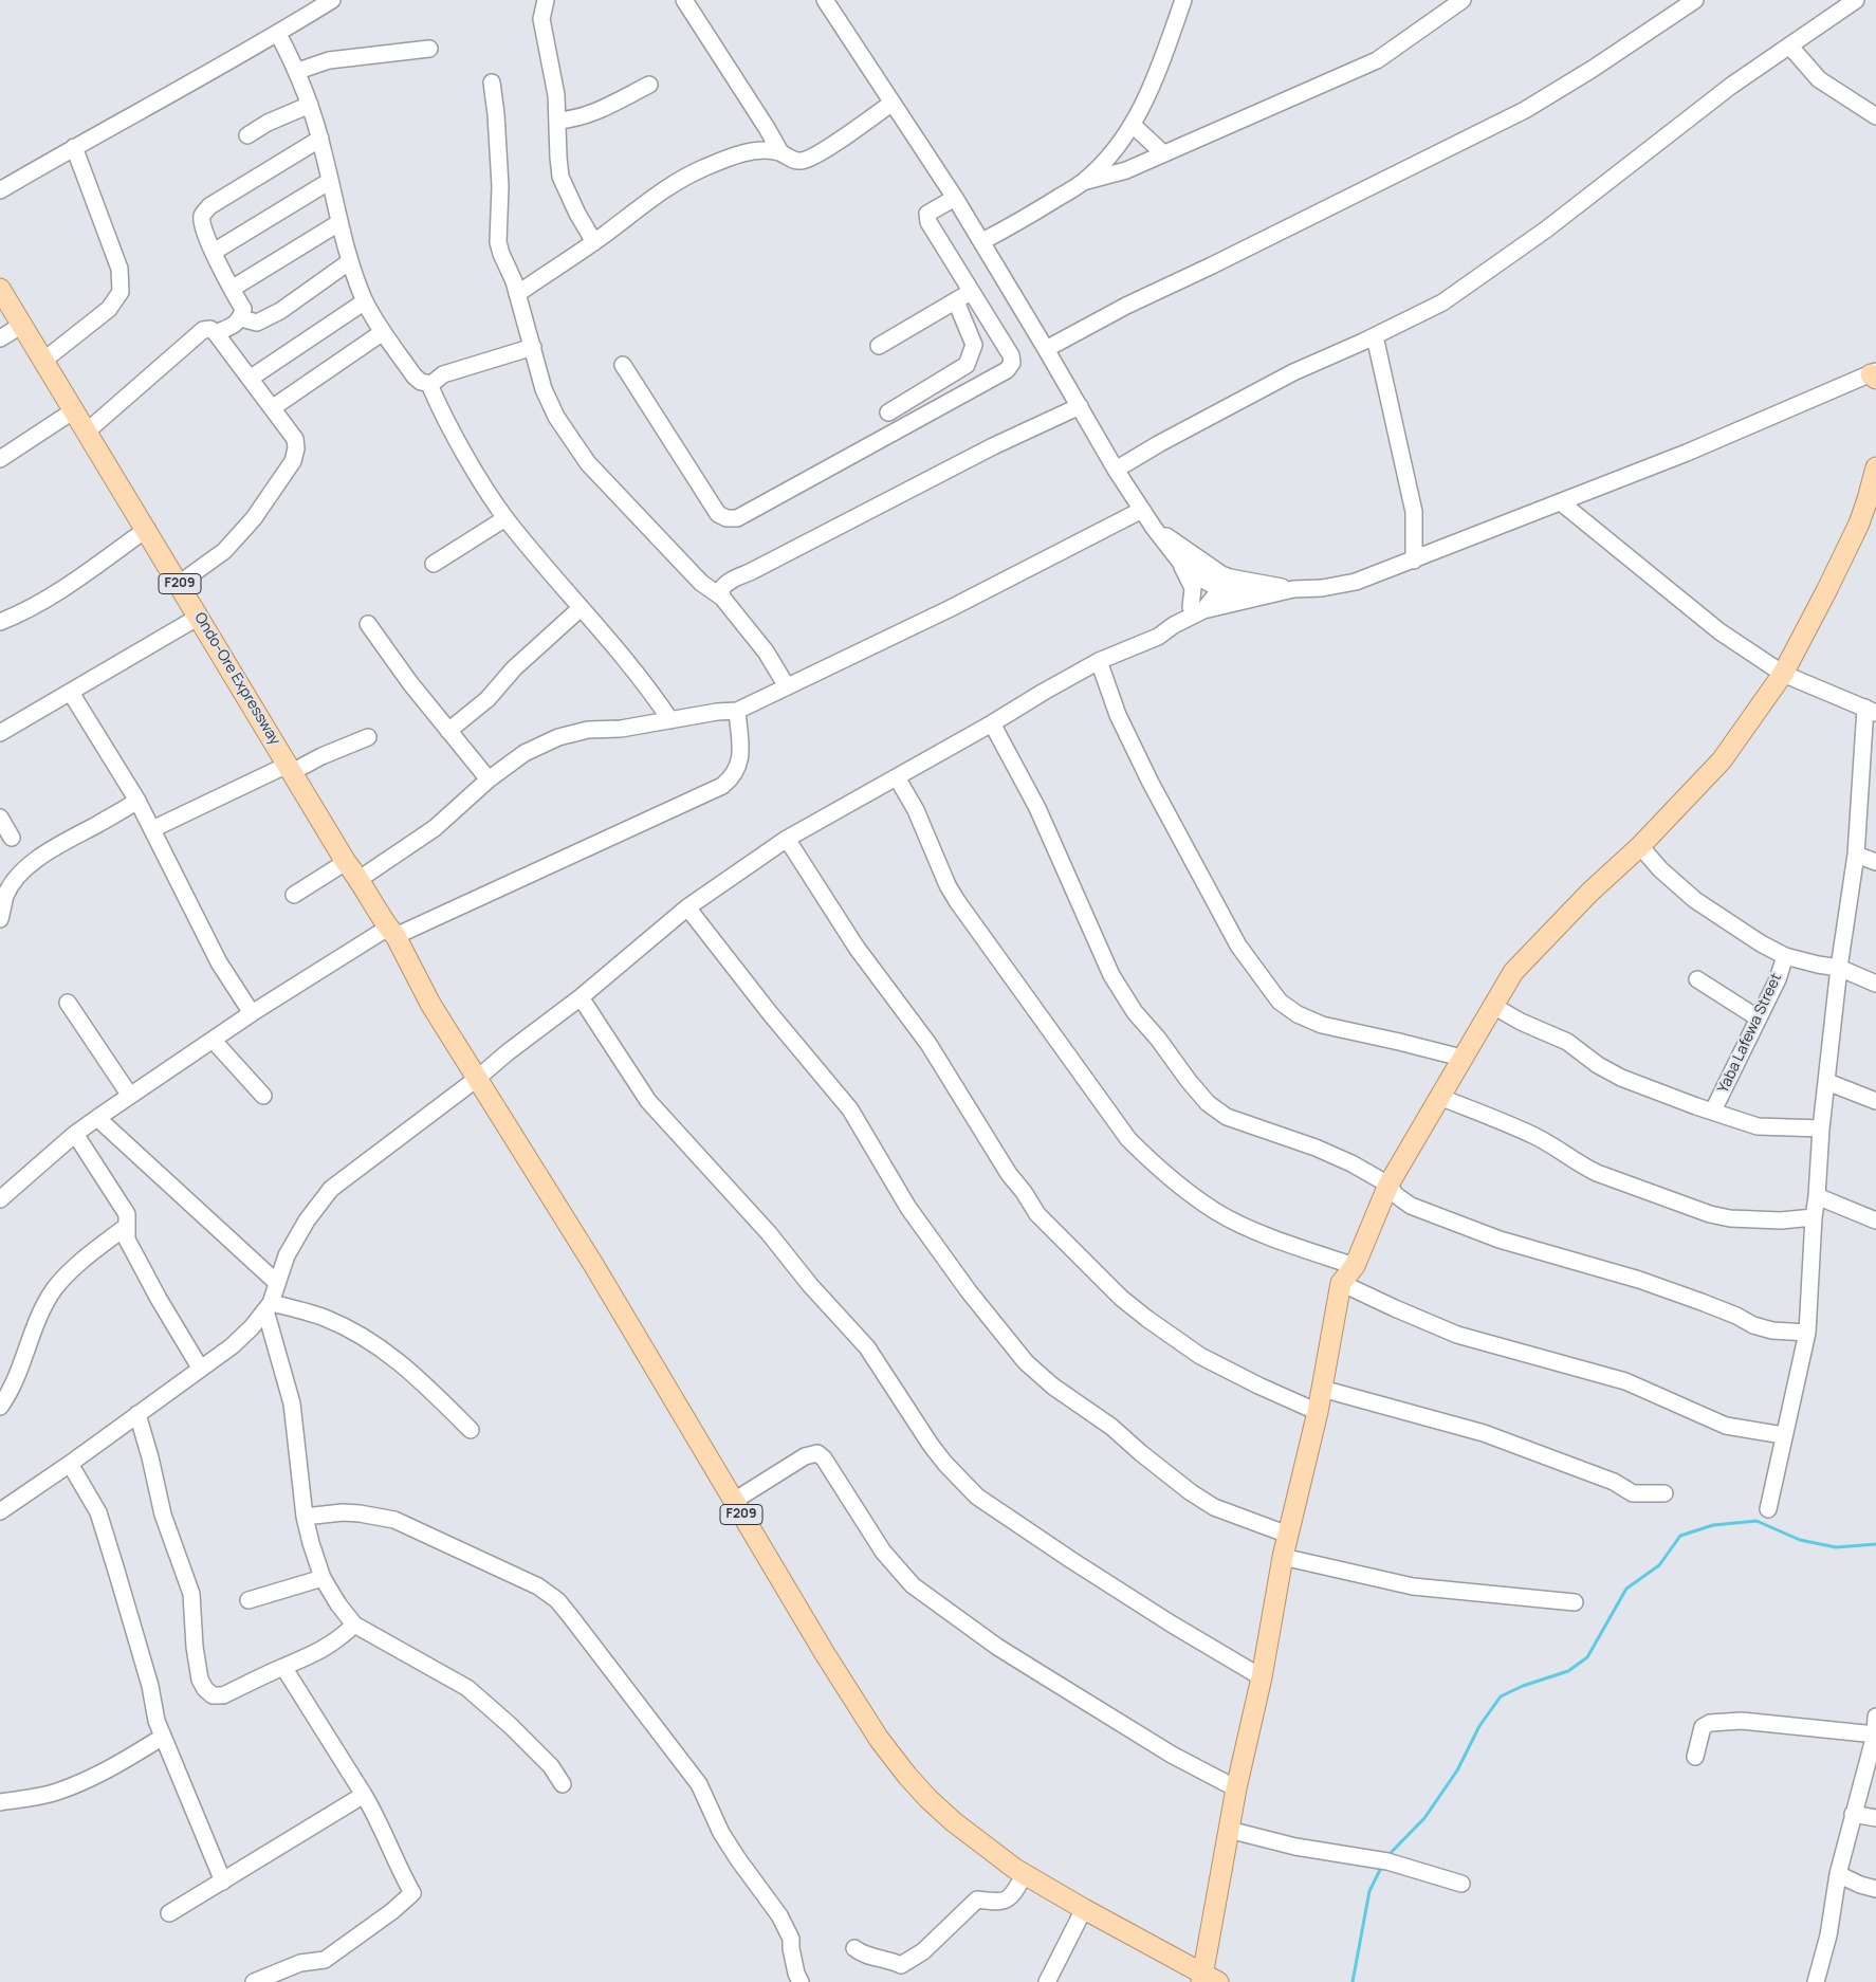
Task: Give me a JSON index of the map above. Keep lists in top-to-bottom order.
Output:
{
  "streets": {
    "main road": ["F209", "Ondo-Ore Expressway"],
    "street": ["Yaba Lafewa Street"]
  },
  "crossings": [
    ["F209", "Ondo-Ore Expressway"]
  ]
}
